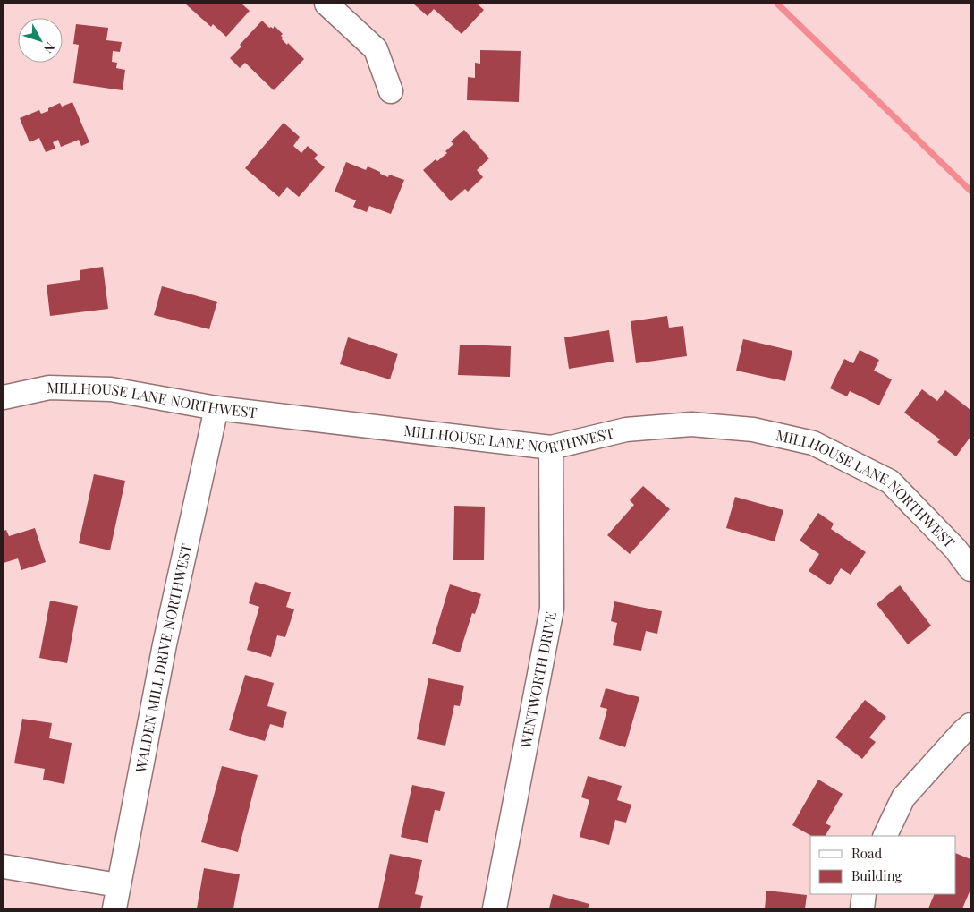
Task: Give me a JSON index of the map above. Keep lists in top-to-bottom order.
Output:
{
  "streets": {
    "street": ["MILLHOUSE LANE NORTHWEST", "WALDEN MILL DRIVE NORTHWEST", "WENTWORTH DRIVE"]
  },
  "crossings": [
    ["MILLHOUSE LANE NORTHWEST", "WALDEN MILL DRIVE NORTHWEST"],
    ["MILLHOUSE LANE NORTHWEST", "WENTWORTH DRIVE"]
  ],
  "legend": ["Road", "Building"],
  "north": "bottom right"
}
